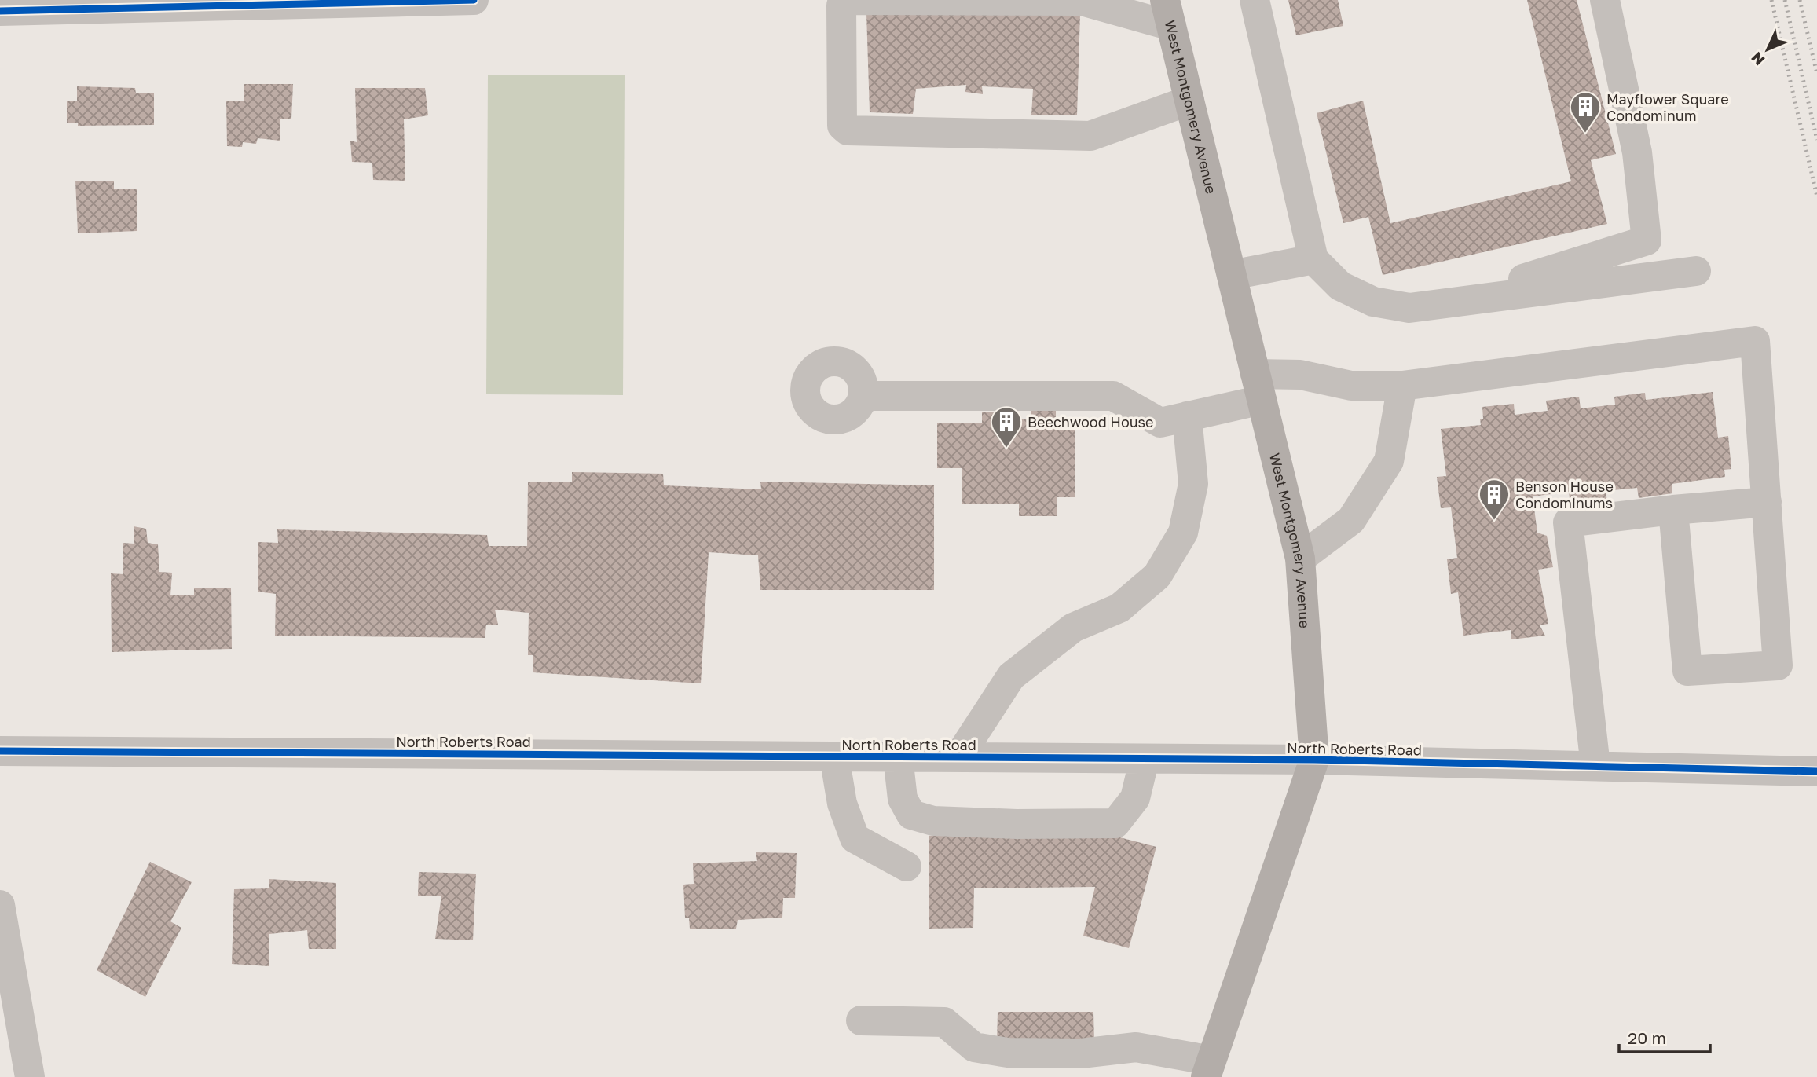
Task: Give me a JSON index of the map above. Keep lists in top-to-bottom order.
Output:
{
  "streets": {
    "main road": ["West Montgomery Avenue"],
    "street": ["North Roberts Road"]
  },
  "crossings": [
    ["West Montgomery Avenue", "North Roberts Road"]
  ],
  "places": {
    "building": ["Mayflower Square Condominum", "Beechwood House", "Benson House Condominums"]
  },
  "scale_bar": "20 m",
  "north": "bottom left"
}
